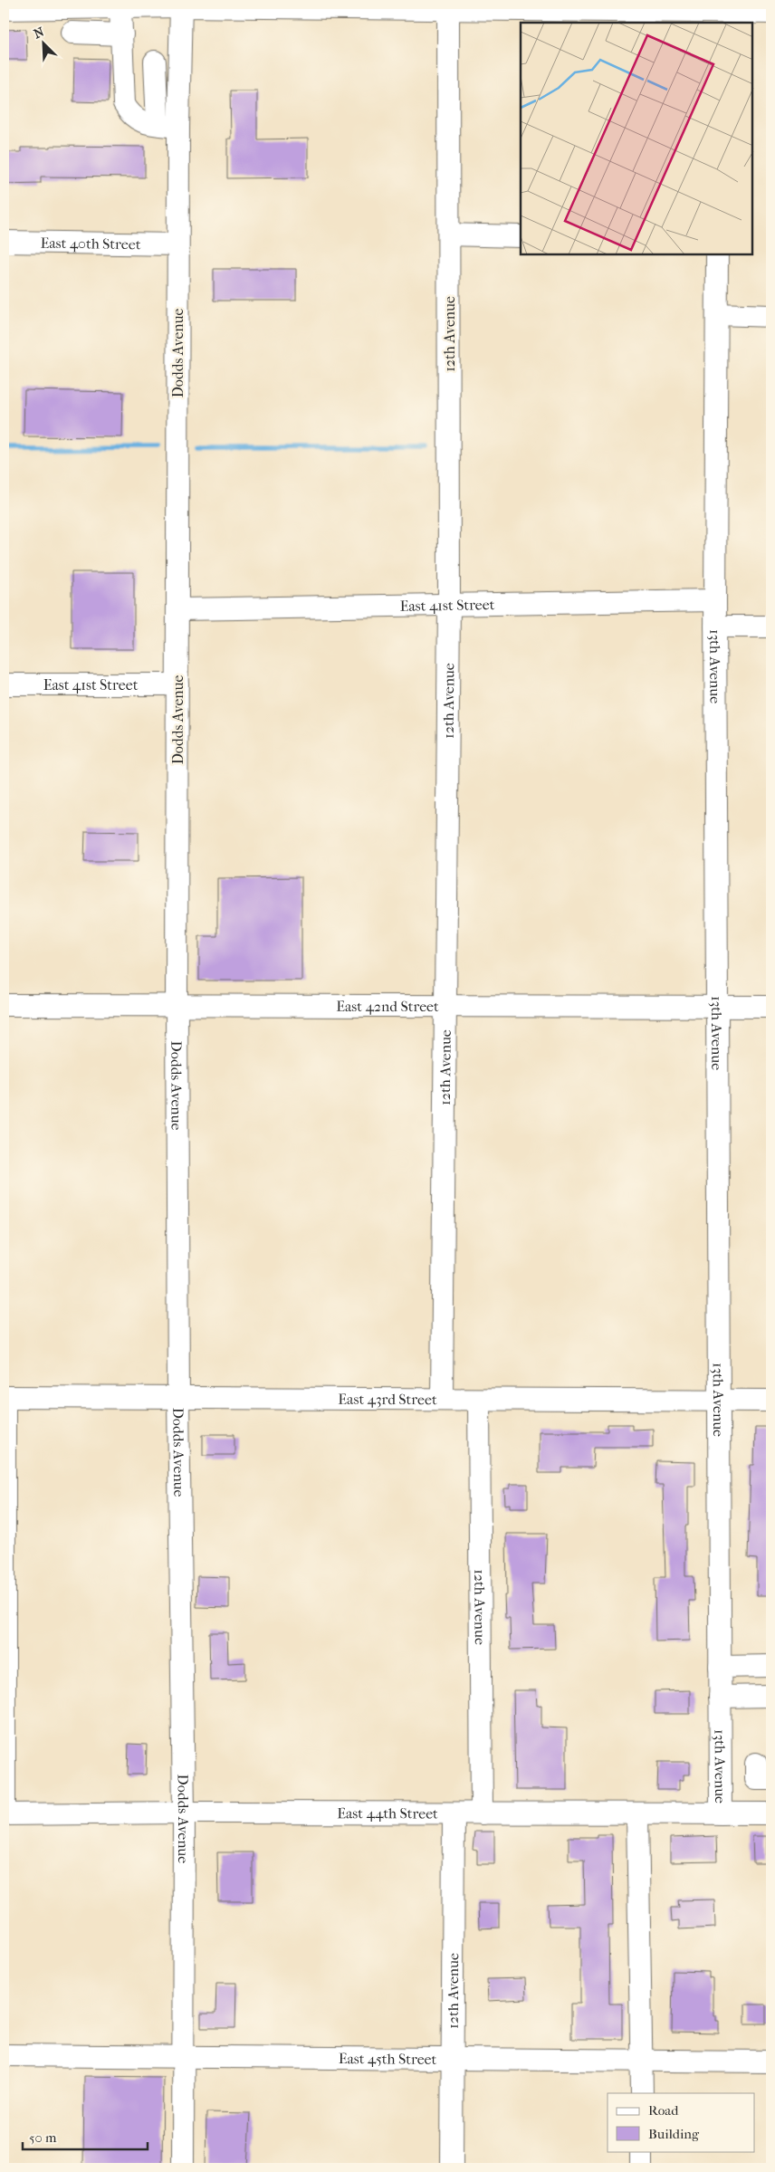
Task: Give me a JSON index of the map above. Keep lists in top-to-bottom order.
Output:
{
  "streets": {
    "street": [
      "East 40th Street",
      "12th Avenue",
      "Dodds Avenue",
      "East 41st Street",
      "13th Avenue",
      "East 42nd Street",
      "East 43rd Street",
      "East 44th Street",
      "East 45th Street"
    ]
  },
  "crossings": [
    ["East 40th Street", "Dodds Avenue"],
    ["12th Avenue", "East 41st Street"],
    ["12th Avenue", "East 42nd Street"],
    ["12th Avenue", "East 43rd Street"],
    ["12th Avenue", "East 44th Street"],
    ["12th Avenue", "East 45th Street"],
    ["Dodds Avenue", "East 41st Street"],
    ["Dodds Avenue", "East 42nd Street"],
    ["Dodds Avenue", "East 43rd Street"],
    ["Dodds Avenue", "East 44th Street"],
    ["Dodds Avenue", "East 45th Street"],
    ["East 41st Street", "13th Avenue"],
    ["13th Avenue", "East 42nd Street"],
    ["13th Avenue", "East 43rd Street"],
    ["13th Avenue", "East 44th Street"]
  ],
  "legend": ["Road", "Building"],
  "scale_bar": "50 m",
  "north": "top left"
}
